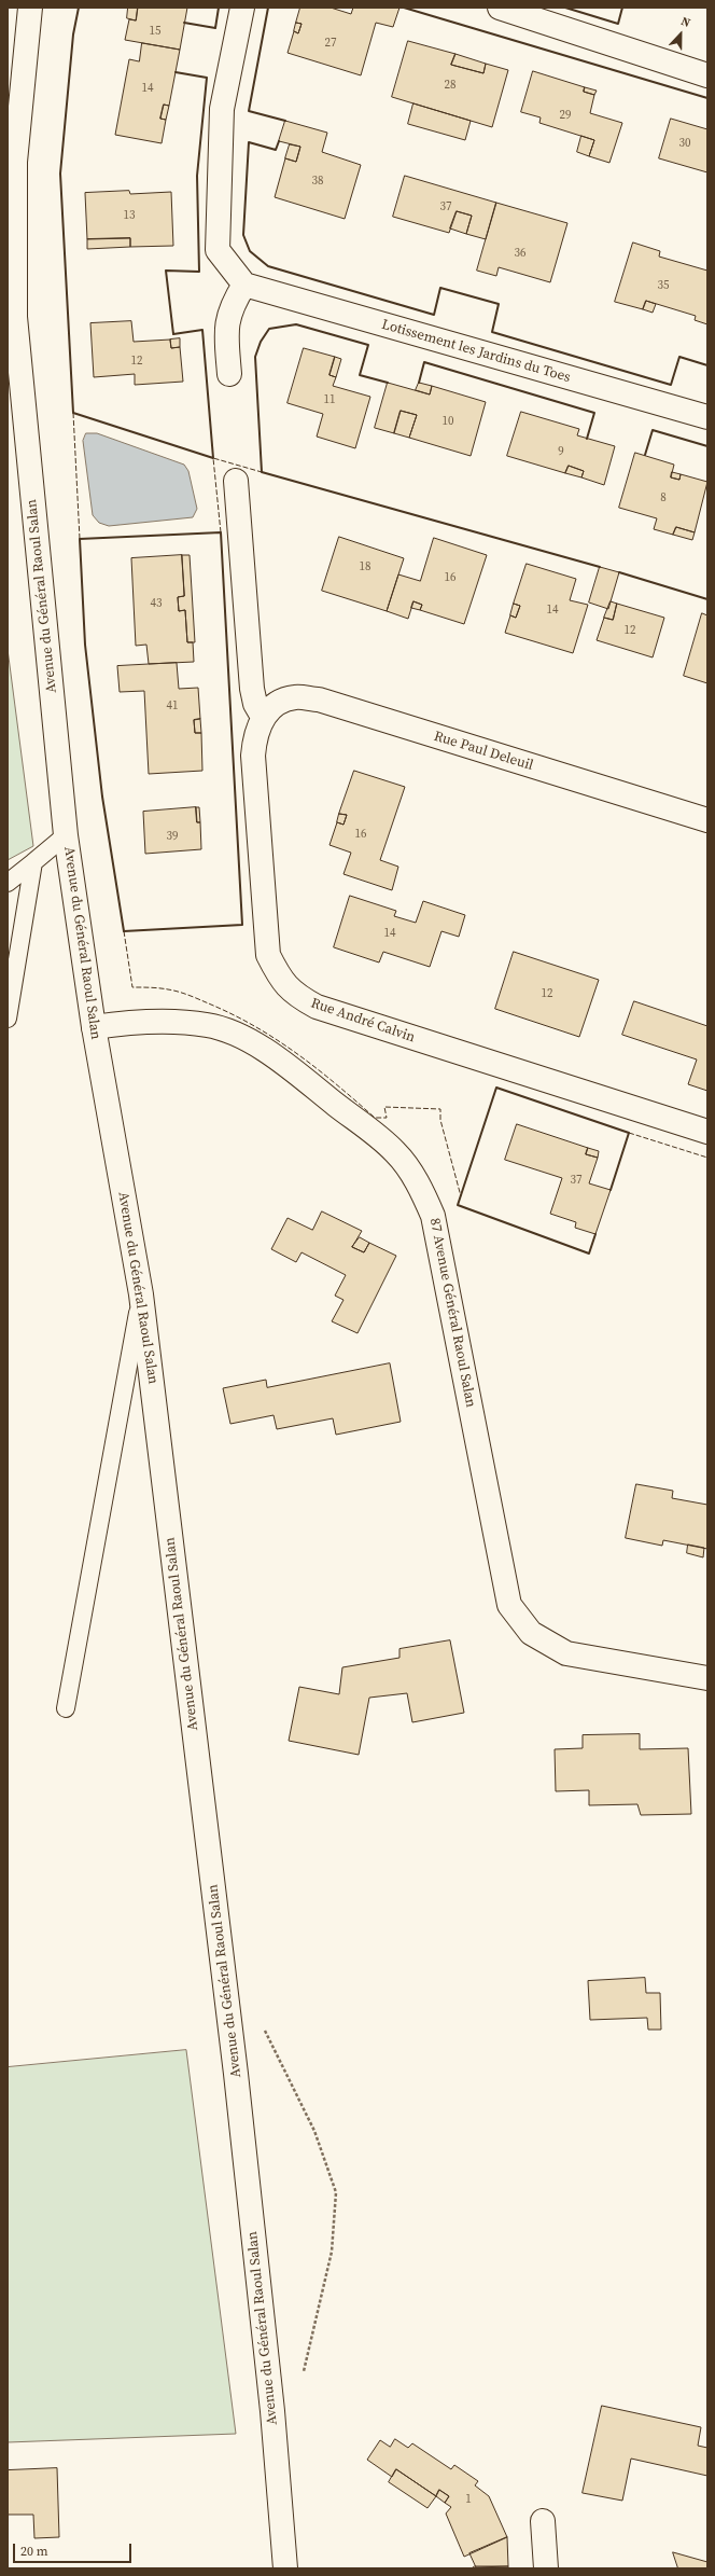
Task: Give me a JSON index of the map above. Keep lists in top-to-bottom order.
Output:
{
  "streets": {
    "street": [
      "Lotissement les Jardins du Toes",
      "Avenue du Général Raoul Salan",
      "Rue Paul Deleuil",
      "Rue André Calvin",
      "87 Avenue Général Raoul Salan"
    ]
  },
  "crossings": [
    ["Avenue du Général Raoul Salan", "87 Avenue Général Raoul Salan"],
    ["Rue Paul Deleuil", "Rue André Calvin"]
  ],
  "house_numbers": [
    "15",
    "27",
    "28",
    "14",
    "29",
    "30",
    "38",
    "37",
    "13",
    "36",
    "35",
    "12",
    "11",
    "10",
    "9",
    "8",
    "18",
    "16",
    "43",
    "14",
    "12",
    "41",
    "16",
    "39",
    "14",
    "12",
    "37",
    "1"
  ],
  "scale_bar": "20 m",
  "north": "top"
}
